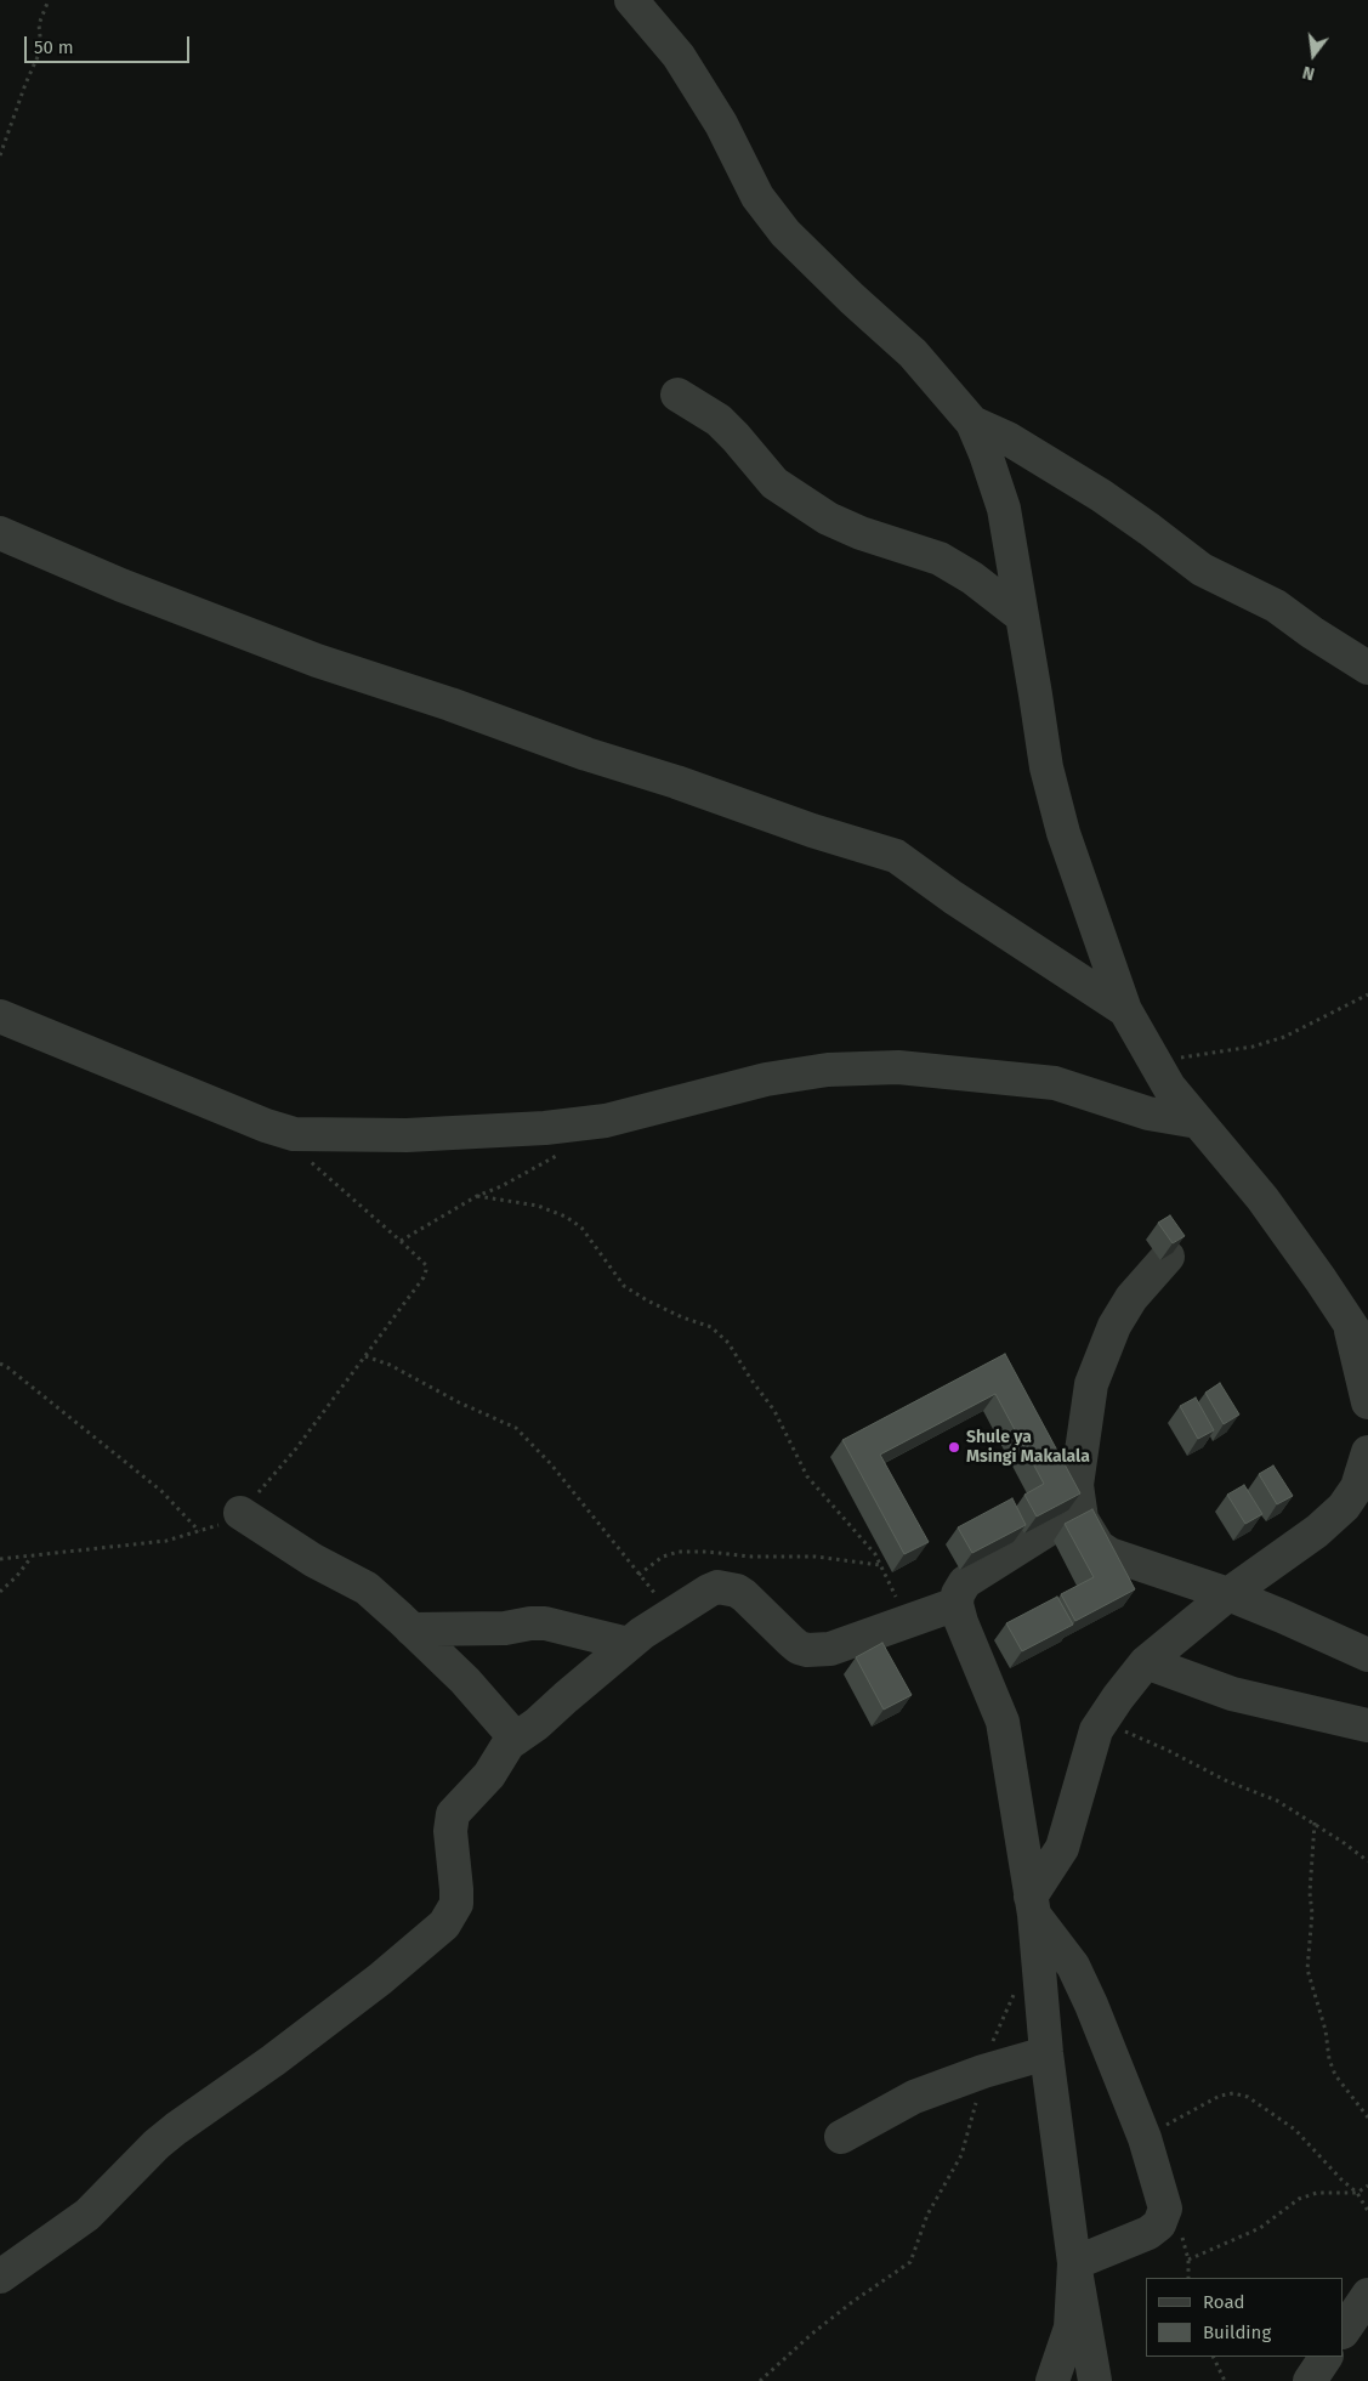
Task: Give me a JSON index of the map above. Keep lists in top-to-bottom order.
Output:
{
  "places": ["Shule ya Msingi Makalala"],
  "legend": ["Road", "Building"],
  "scale_bar": "50 m",
  "north": "bottom"
}
